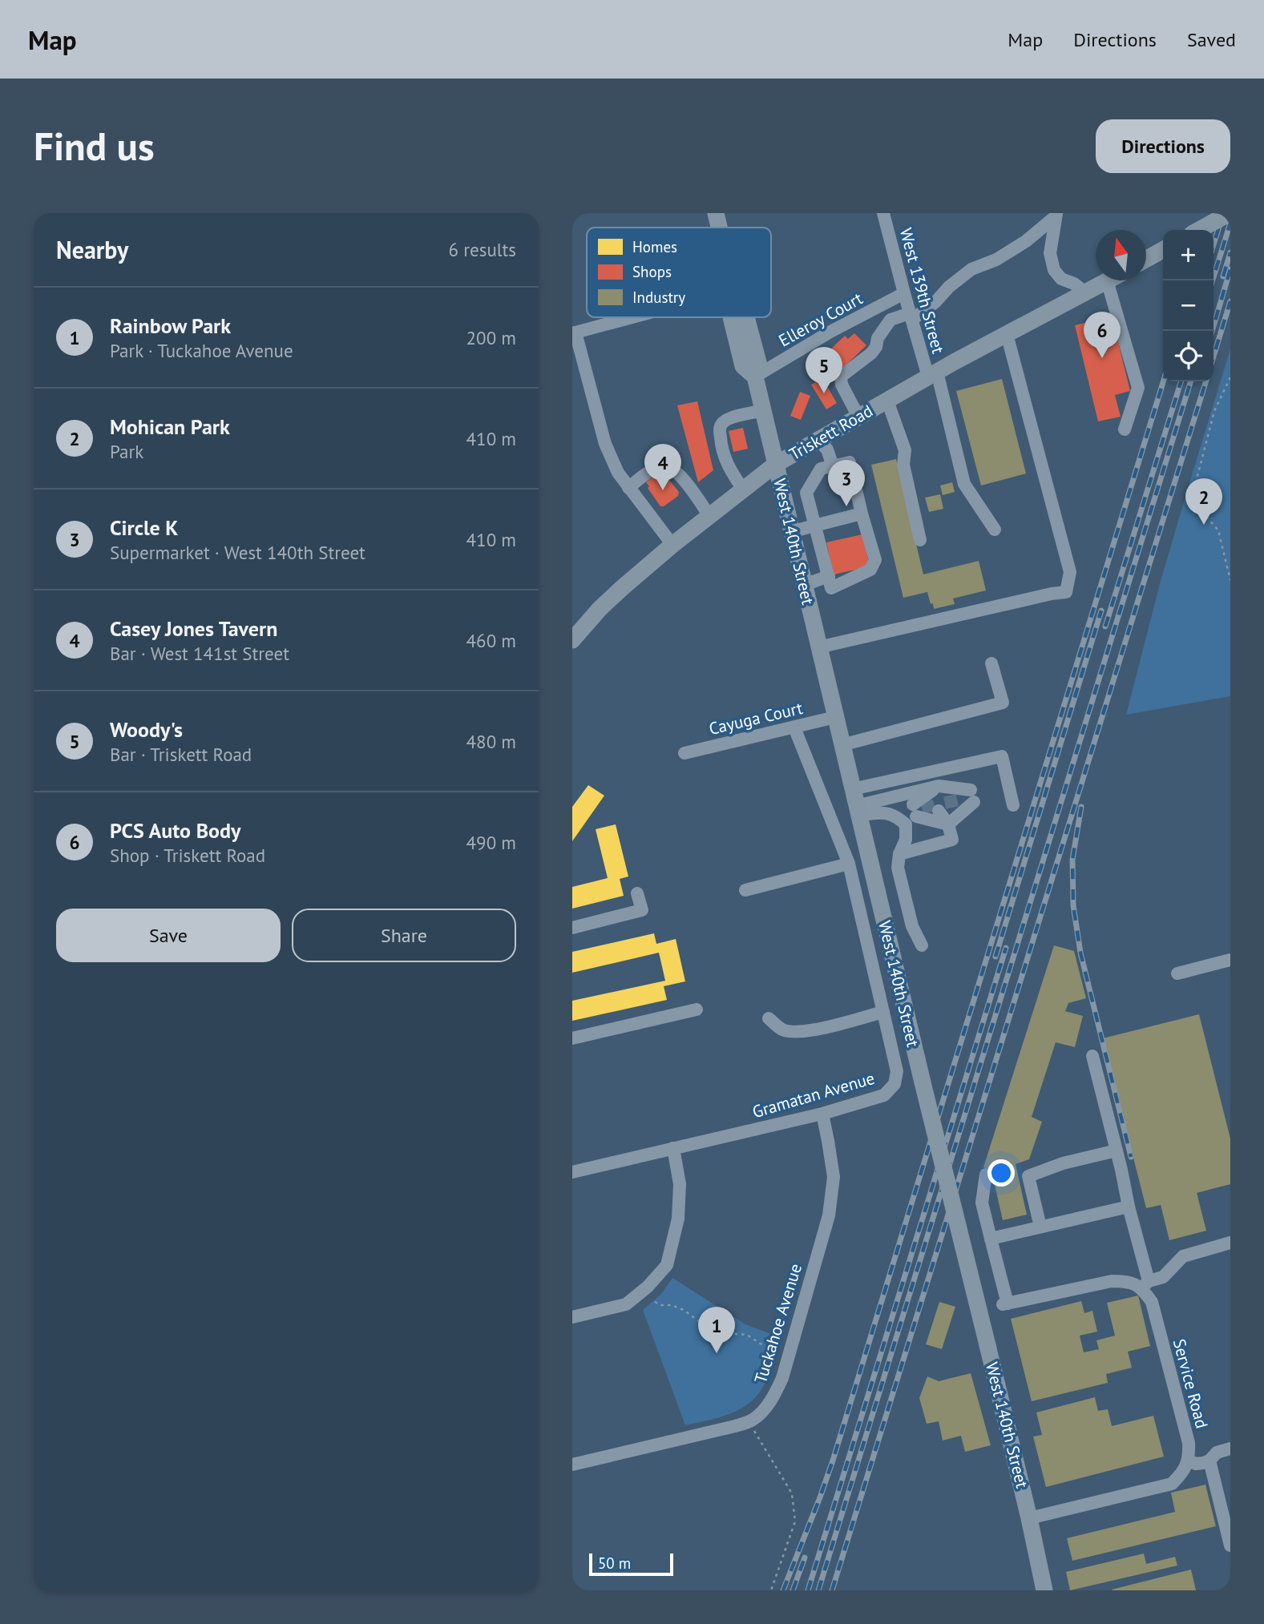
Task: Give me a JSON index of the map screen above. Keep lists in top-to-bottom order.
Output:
{
  "streets": {
    "main road": ["Triskett Road", "West 140th Street"],
    "street": [
      "West 139th Street",
      "Elleroy Court",
      "Cayuga Court",
      "Gramatan Avenue",
      "Tuckahoe Avenue",
      "Service Road"
    ]
  },
  "crossings": [
    ["West 139th Street", "Elleroy Court"],
    ["West 139th Street", "Triskett Road"],
    ["Elleroy Court", "West 140th Street"],
    ["Triskett Road", "West 140th Street"],
    ["West 140th Street", "Cayuga Court"],
    ["Cayuga Court", "Gramatan Avenue"],
    ["Gramatan Avenue", "Tuckahoe Avenue"]
  ],
  "legend": ["Homes", "Shops", "Industry"],
  "scale_bar": "50 m",
  "north": "top",
  "page": {
    "header": "Map",
    "nav": ["Map", "Directions", "Saved"],
    "buttons": [
      "Directions",
      ["Save", "Share"]
    ],
    "title": "Find us",
    "heading": ["Nearby", "6 results"],
    "map_buttons": ["+", "−"],
    "list": [
      {
        "mark": "1",
        "name": "Rainbow Park",
        "note": "Park · Tuckahoe Avenue",
        "value": "200 m"
      },
      {
        "mark": "2",
        "name": "Mohican Park",
        "note": "Park",
        "value": "410 m"
      },
      {
        "mark": "3",
        "name": "Circle K",
        "note": "Supermarket · West 140th Street",
        "value": "410 m"
      },
      {
        "mark": "4",
        "name": "Casey Jones Tavern",
        "note": "Bar · West 141st Street",
        "value": "460 m"
      },
      {
        "mark": "5",
        "name": "Woody's",
        "note": "Bar · Triskett Road",
        "value": "480 m"
      },
      {
        "mark": "6",
        "name": "PCS Auto Body",
        "note": "Shop · Triskett Road",
        "value": "490 m"
      }
    ],
    "pins": [
      "6",
      "5",
      "4",
      "3",
      "2",
      "1"
    ],
    "scale": "50 m"
  }
}
